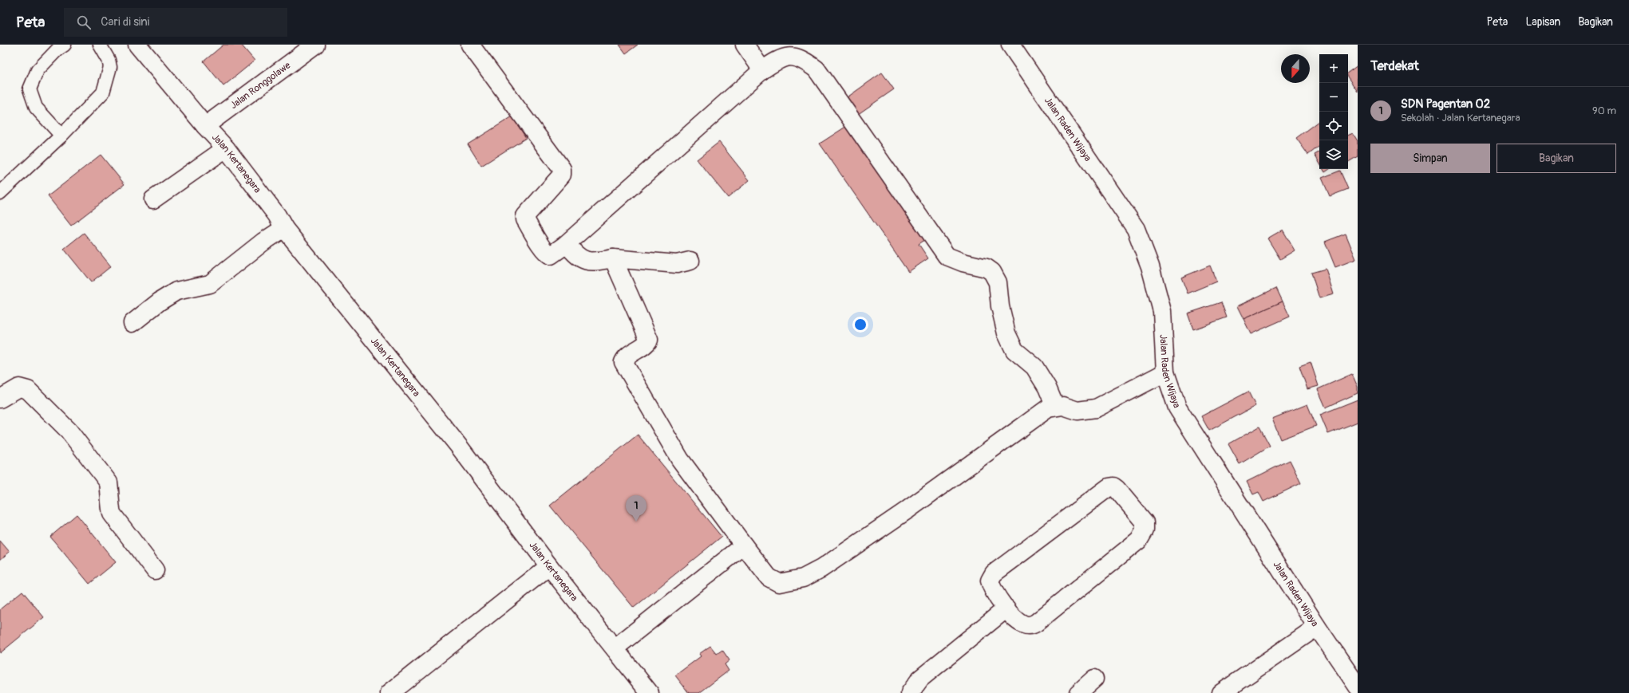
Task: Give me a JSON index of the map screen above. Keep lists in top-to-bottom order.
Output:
{
  "streets": {
    "street": ["Jalan Ronggolawe", "Jalan Raden Wijaya", "Jalan Kertanegara"]
  },
  "crossings": [
    ["Jalan Ronggolawe", "Jalan Kertanegara"]
  ],
  "north": "bottom",
  "page": {
    "header": "Peta",
    "search": "Cari di sini",
    "nav": ["Peta", "Lapisan", "Bagikan"],
    "heading": "Terdekat",
    "map_buttons": ["+", "−"],
    "list": [
      {
        "mark": "1",
        "name": "SDN Pagentan 02",
        "note": "Sekolah · Jalan Kertanegara",
        "value": "90 m"
      }
    ],
    "buttons": ["Simpan", "Bagikan"],
    "pins": "1"
  }
}
